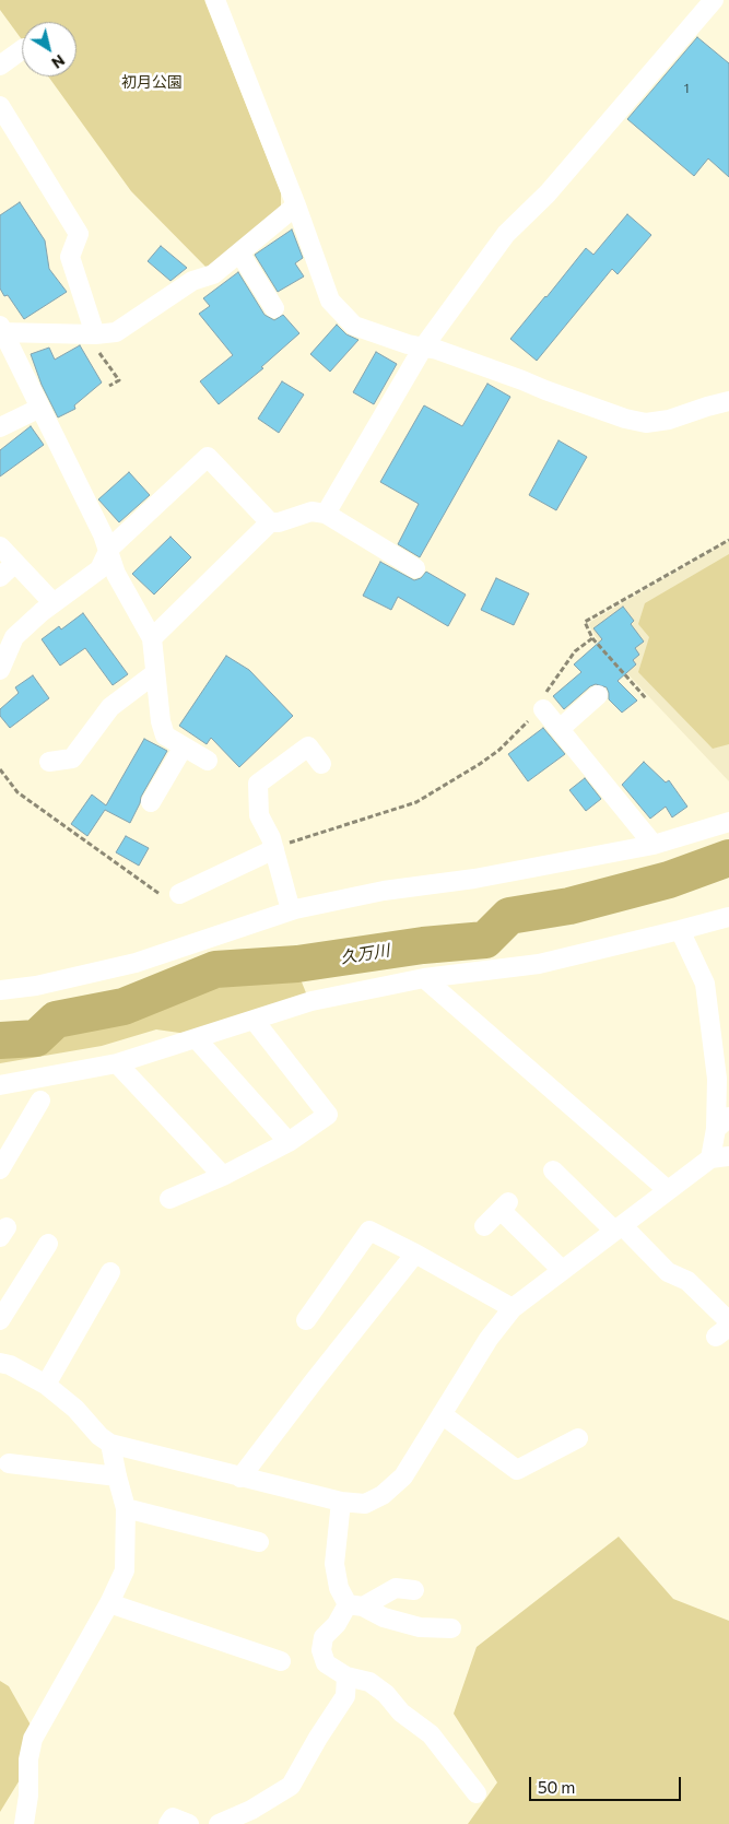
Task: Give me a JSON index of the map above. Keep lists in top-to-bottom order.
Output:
{
  "water": ["久万川"],
  "parks": ["初月公園"],
  "house_numbers": ["1"],
  "scale_bar": "50 m",
  "north": "bottom right"
}
